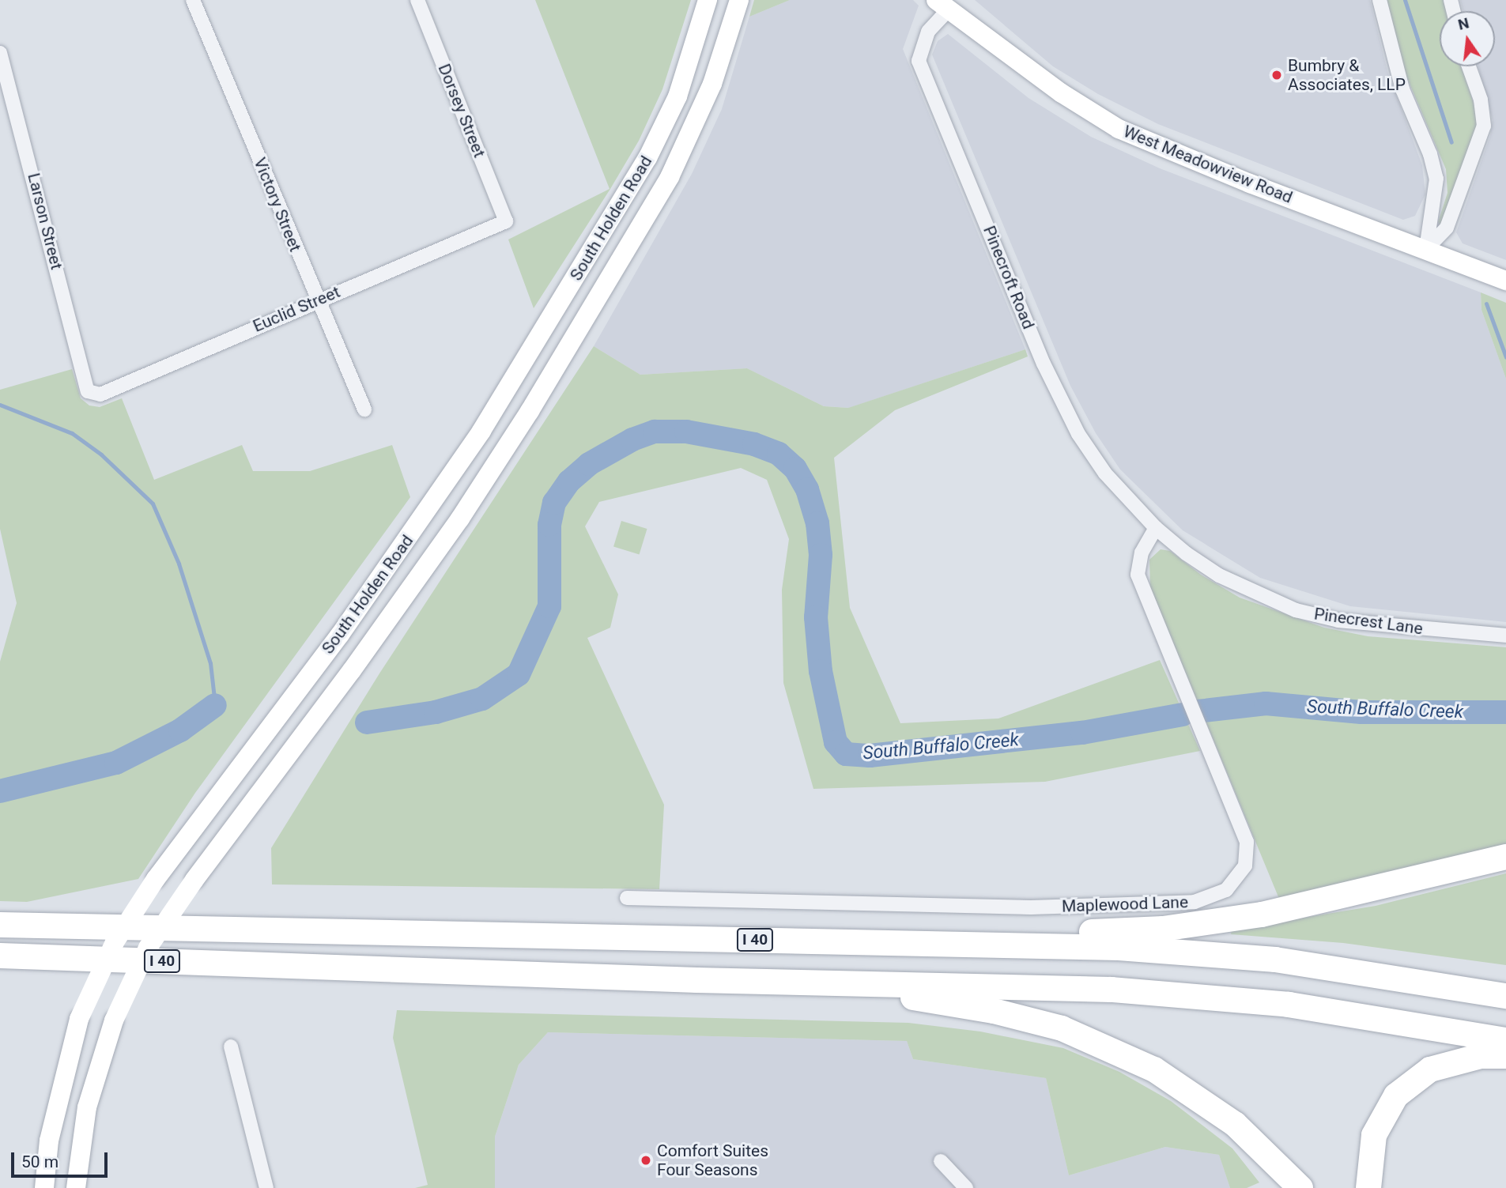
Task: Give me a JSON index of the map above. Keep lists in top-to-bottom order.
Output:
{
  "streets": {
    "highway": ["I 40"],
    "main road": ["West Meadowview Road", "South Holden Road"],
    "street": [
      "Dorsey Street",
      "Victory Street",
      "Larson Street",
      "Pinecroft Road",
      "Euclid Street",
      "Pinecrest Lane",
      "Maplewood Lane"
    ]
  },
  "crossings": [
    ["Dorsey Street", "Euclid Street"],
    ["West Meadowview Road", "Pinecroft Road"],
    ["Victory Street", "Euclid Street"],
    ["Larson Street", "Euclid Street"],
    ["Pinecroft Road", "Pinecrest Lane"],
    ["Pinecroft Road", "Maplewood Lane"],
    ["Pinecrest Lane", "Maplewood Lane"]
  ],
  "water": ["South Buffalo Creek"],
  "places": ["Bumbry & Associates, LLP", "Comfort Suites Four Seasons"],
  "scale_bar": "50 m",
  "north": "top"
}
